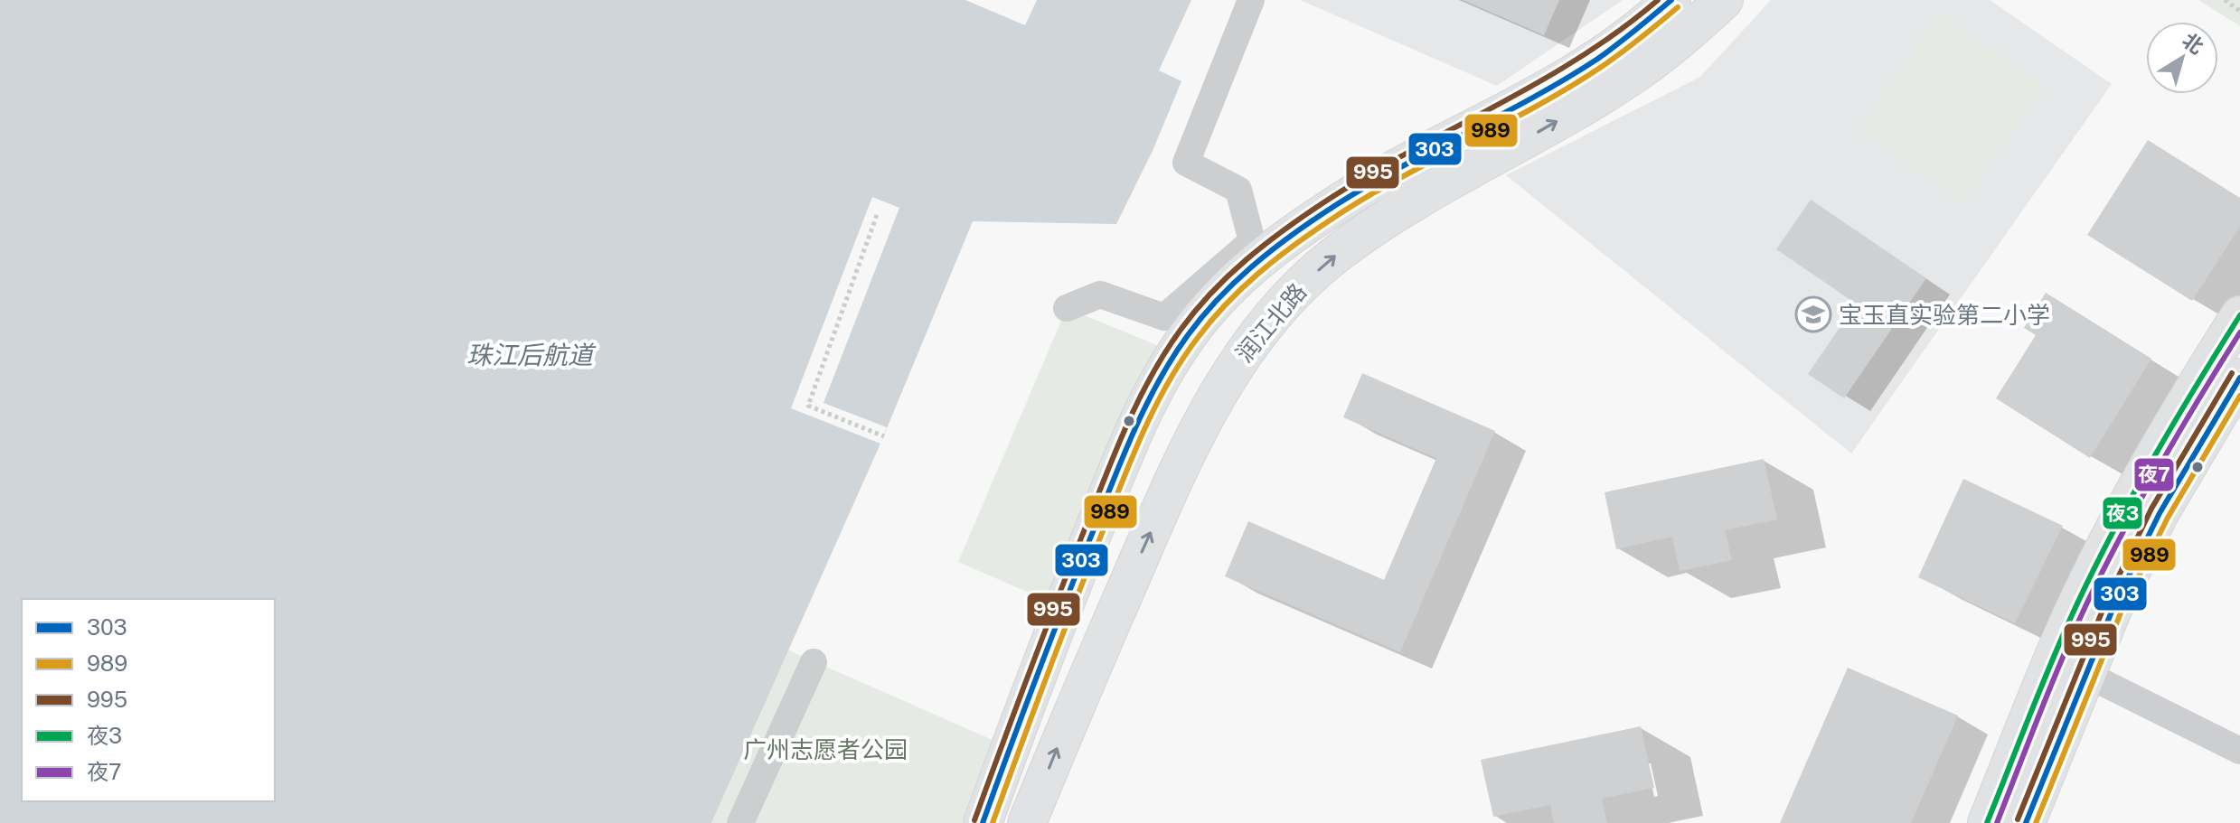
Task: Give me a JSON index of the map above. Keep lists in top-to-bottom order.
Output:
{
  "streets": {
    "street": ["润江北路"]
  },
  "water": ["珠江后航道"],
  "parks": ["广州志愿者公园"],
  "places": {
    "school or university": ["宝玉直实验第二小学"]
  },
  "lines": [
    "transit line 303",
    "transit line 995",
    "transit line 989",
    "transit line 夜3",
    "transit line 夜7"
  ],
  "legend": [
    "303",
    "989",
    "995",
    "夜3",
    "夜7"
  ],
  "north": "top right"
}
